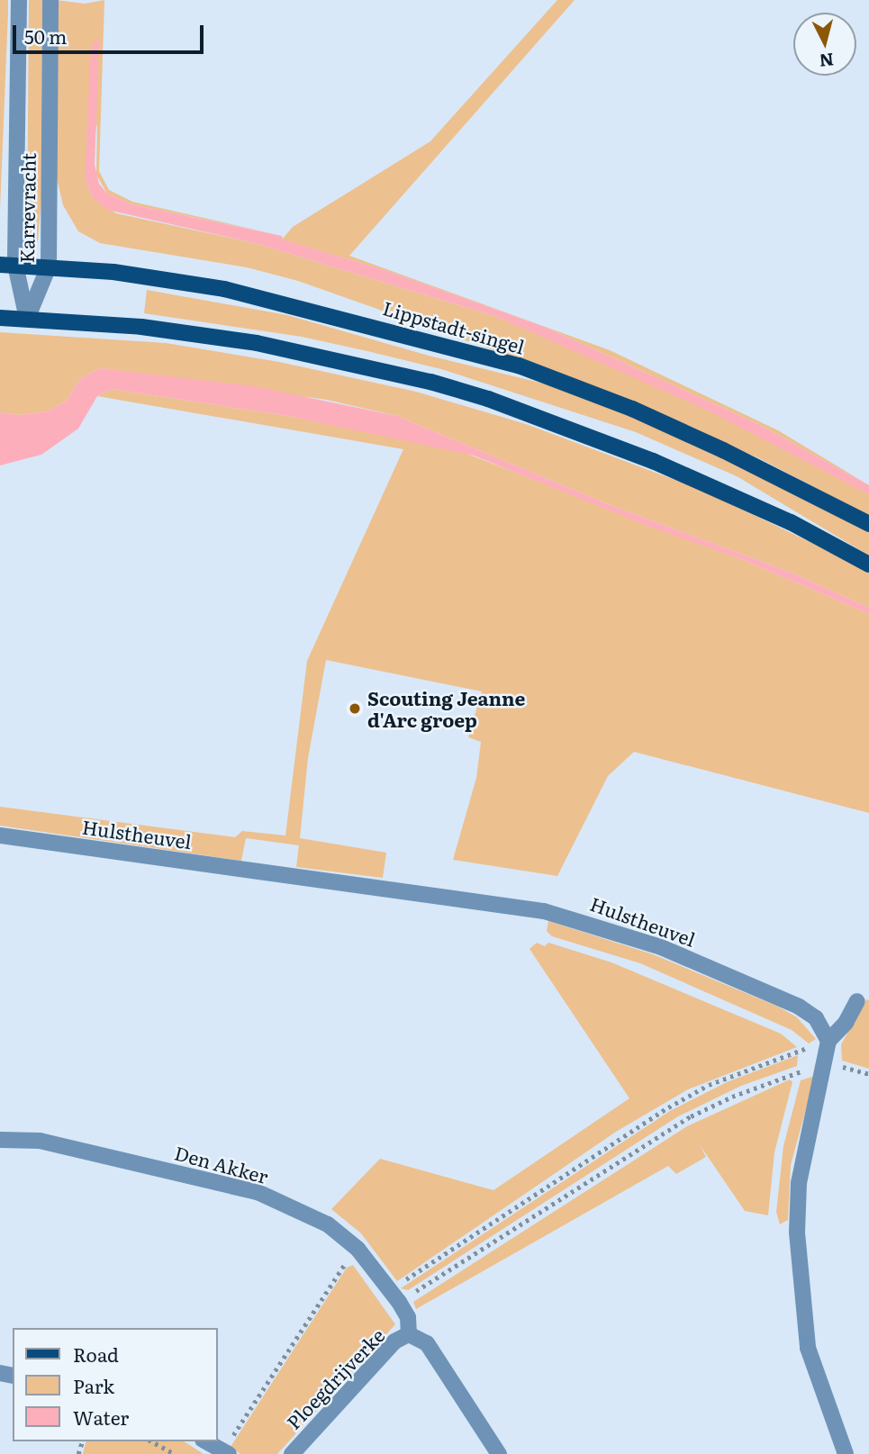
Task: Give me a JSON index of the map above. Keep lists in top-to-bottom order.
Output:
{
  "streets": {
    "main road": ["Lippstadt-singel"],
    "street": [
      "Karrevracht",
      "Hulstheuvel",
      "Den Akker",
      "Ploegdrijverke"
    ]
  },
  "crossings": [
    ["Karrevracht", "Lippstadt-singel"],
    ["Den Akker", "Ploegdrijverke"]
  ],
  "places": ["Scouting Jeanne d'Arc groep"],
  "legend": ["Road", "Park", "Water"],
  "scale_bar": "50 m",
  "north": "bottom"
}
